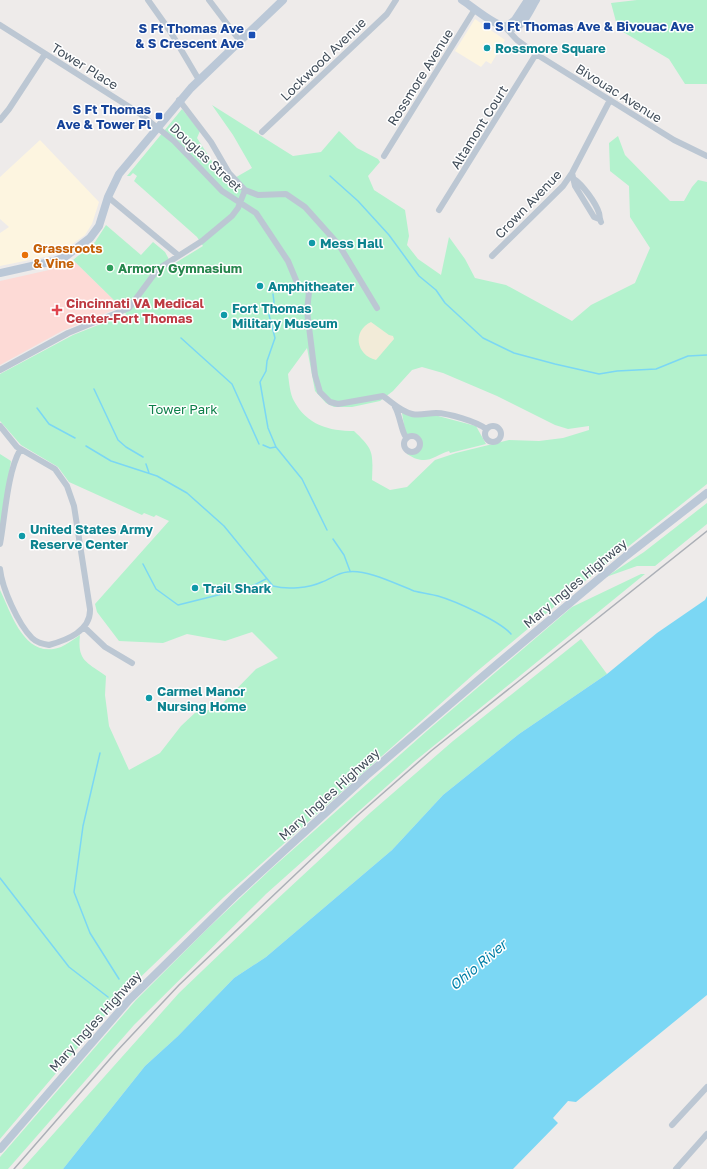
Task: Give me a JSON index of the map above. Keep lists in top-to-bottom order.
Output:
{
  "streets": {
    "street": [
      "Lockwood Avenue",
      "Tower Place",
      "Rossmore Avenue",
      "Bivouac Avenue",
      "Altamont Court",
      "Douglas Street",
      "Crown Avenue",
      "Mary Ingles Highway"
    ]
  },
  "crossings": [
    ["Tower Place", "Douglas Street"],
    ["Bivouac Avenue", "Altamont Court"],
    ["Bivouac Avenue", "Crown Avenue"]
  ],
  "water": ["Ohio River"],
  "parks": ["Tower Park"],
  "places": {
    "transit": ["S Ft Thomas Ave & Bivouac Ave", "S Ft Thomas Ave & S Crescent Ave", "S Ft Thomas Ave & Tower Pl"],
    "other": [
      "Rossmore Square",
      "Mess Hall",
      "Grassroots & Vine",
      "Armory Gymnasium",
      "Amphitheater",
      "Fort Thomas Military Museum",
      "United States Army Reserve Center",
      "Trail Shark",
      "Carmel Manor Nursing Home"
    ],
    "health": ["Cincinnati VA Medical Center-Fort Thomas"]
  }
}
